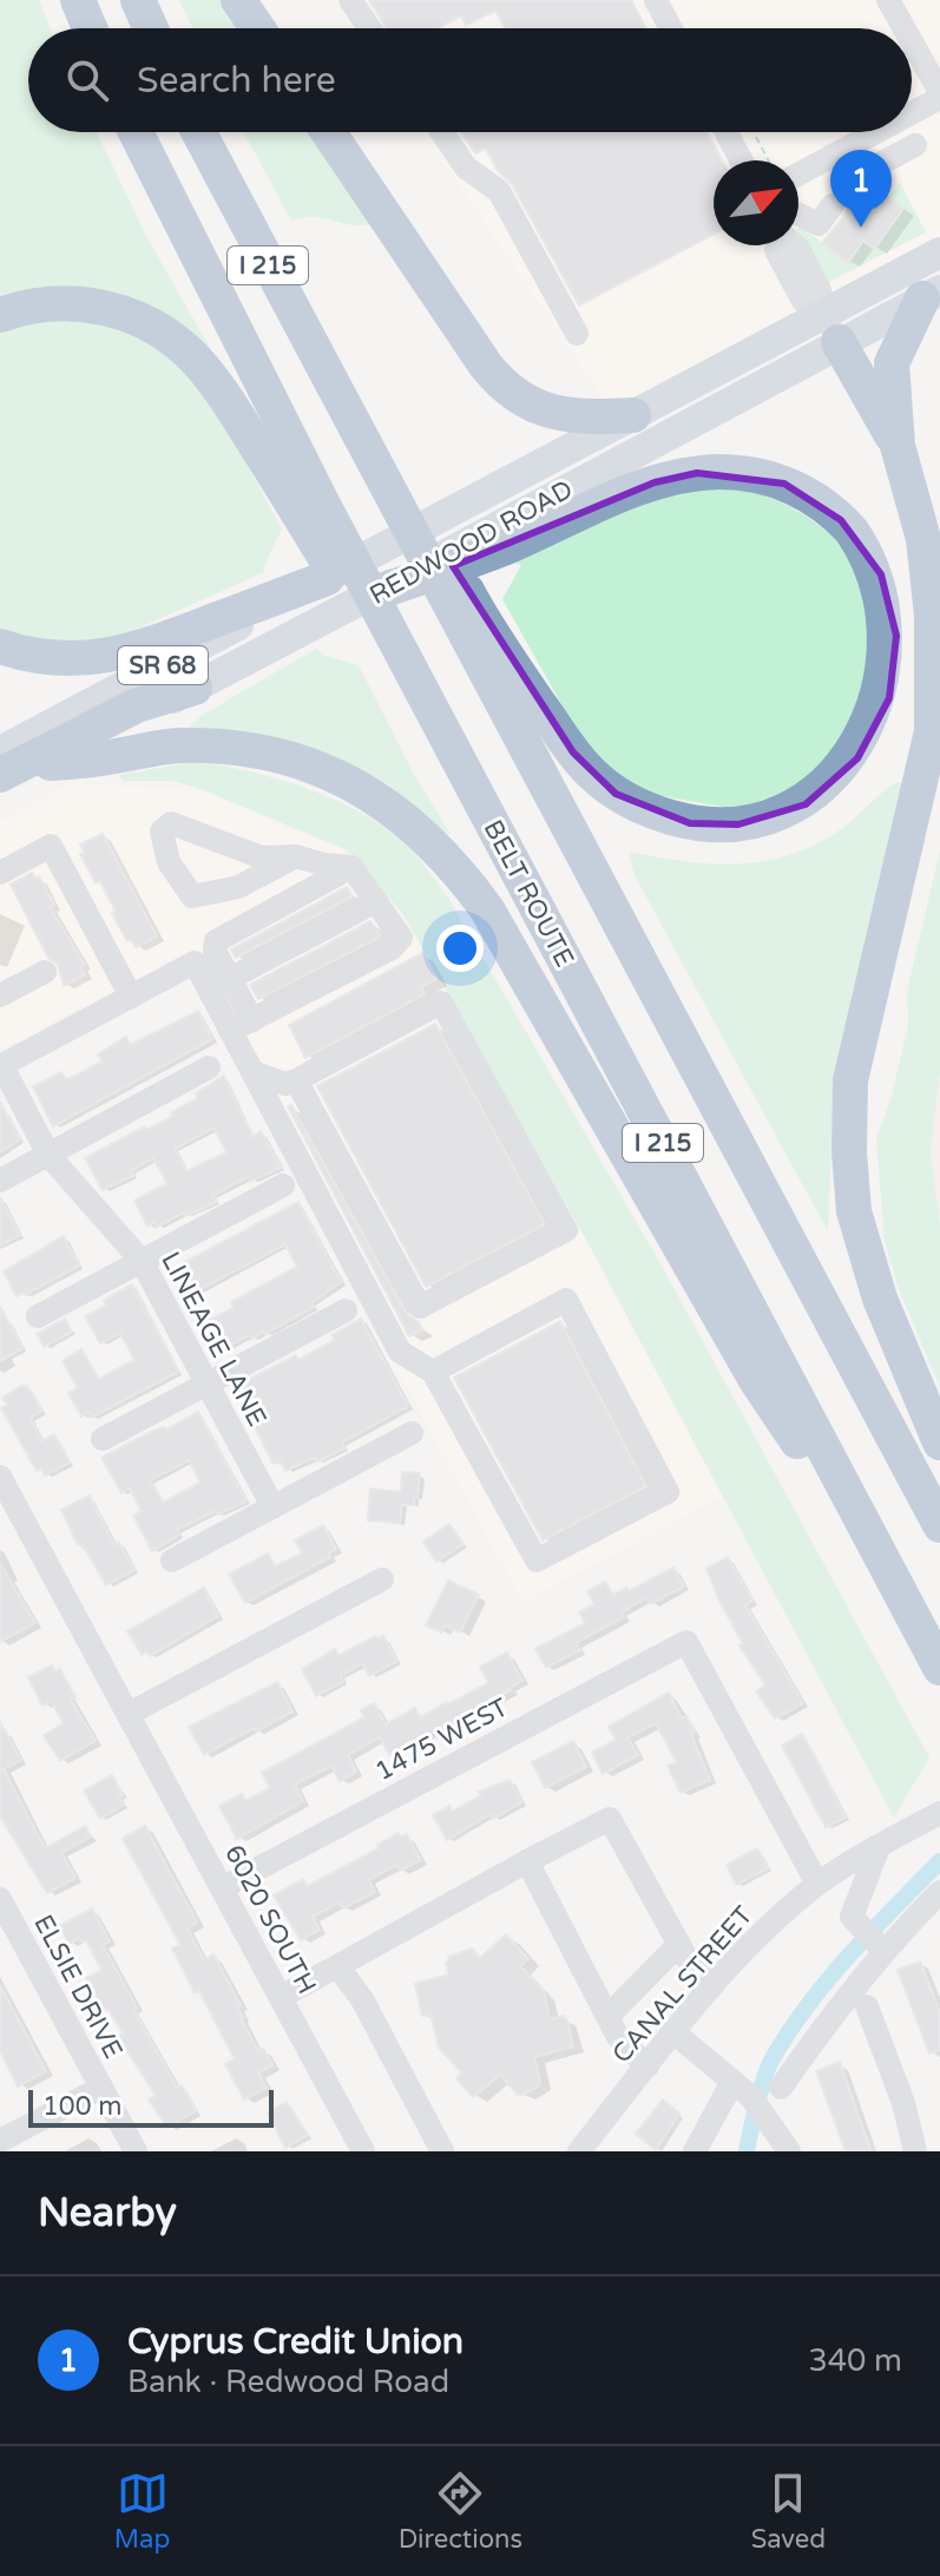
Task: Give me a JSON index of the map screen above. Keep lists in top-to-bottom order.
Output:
{
  "streets": {
    "highway": ["I 215", "BELT ROUTE"],
    "main road": ["REDWOOD ROAD", "SR 68"],
    "street": [
      "LINEAGE LANE",
      "1475 WEST",
      "6020 SOUTH",
      "CANAL STREET",
      "ELSIE DRIVE"
    ]
  },
  "crossings": [
    ["I 215", "BELT ROUTE"],
    ["1475 WEST", "6020 SOUTH"],
    ["1475 WEST", "CANAL STREET"]
  ],
  "scale_bar": "100 m",
  "north": "top right",
  "page": {
    "search": "Search here",
    "pins": "1",
    "scale": "100 m",
    "heading": "Nearby",
    "list": [
      {
        "mark": "1",
        "name": "Cyprus Credit Union",
        "note": "Bank · Redwood Road",
        "value": "340 m"
      }
    ],
    "nav": ["Map", "Directions", "Saved"]
  }
}
